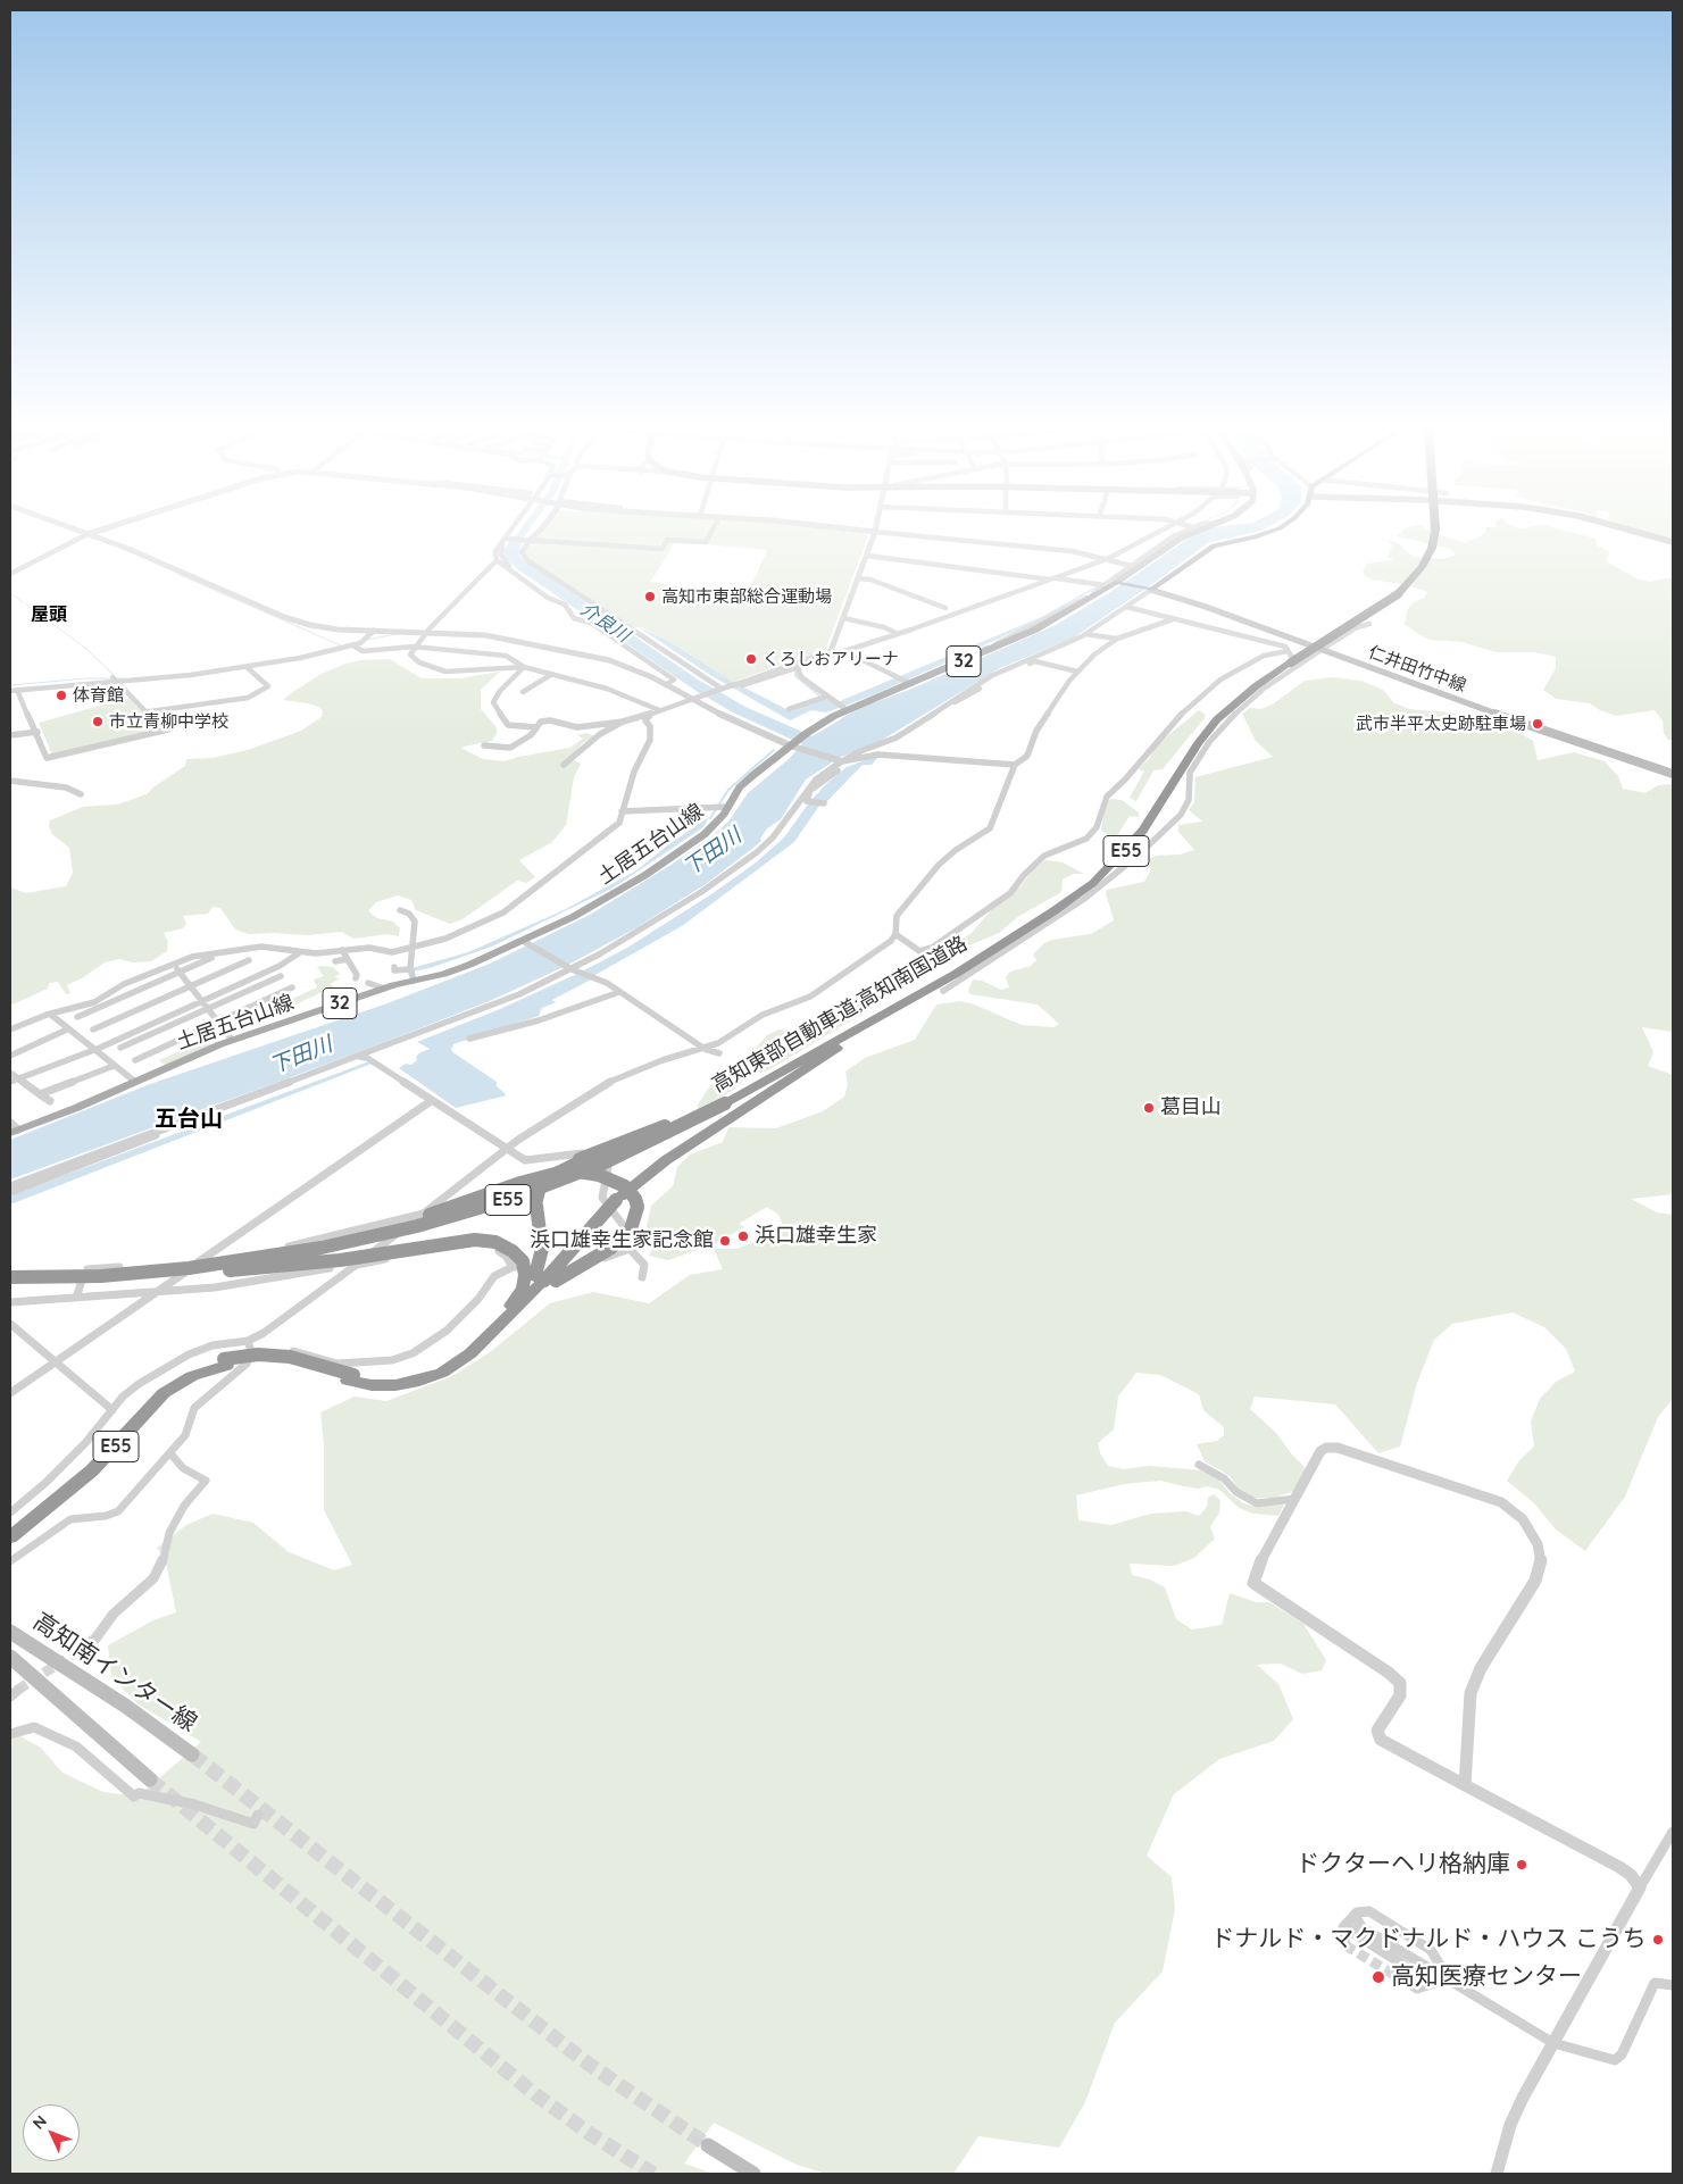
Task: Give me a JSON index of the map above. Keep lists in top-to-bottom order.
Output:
{
  "streets": {
    "highway": ["E55", "高知東部自動車道;高知南国道路"],
    "main road": [
      "32",
      "仁井田竹中線",
      "土居五台山線",
      "高知南インター線"
    ]
  },
  "districts": ["屋頭", "五台山"],
  "water": ["介良川", "下田川"],
  "places": [
    "高知市東部総合運動場",
    "くろしおアリーナ",
    "体育館",
    "市立青柳中学校",
    "武市半平太史跡駐車場",
    "葛目山",
    "浜口雄幸生家",
    "浜口雄幸生家記念館",
    "ドクターヘリ格納庫",
    "ドナルド・マクドナルド・ハウス こうち",
    "高知医療センター"
  ],
  "north": "top left"
}
